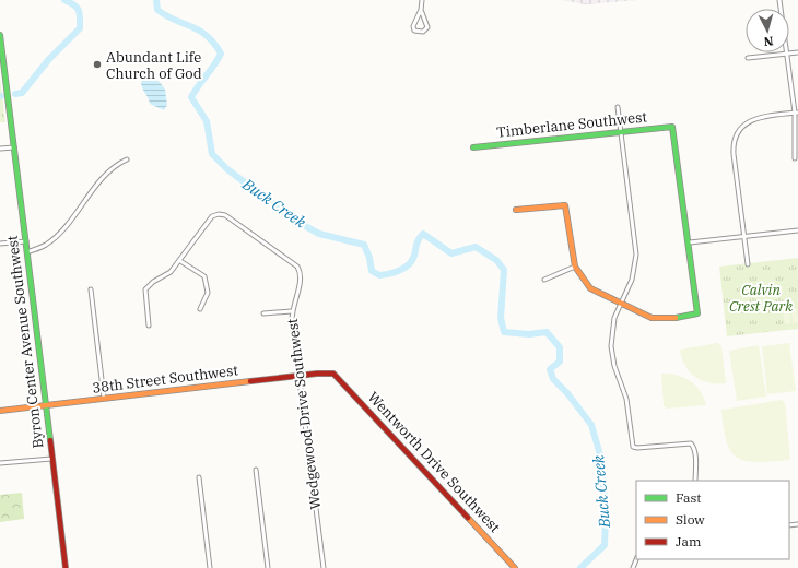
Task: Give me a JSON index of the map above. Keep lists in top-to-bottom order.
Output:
{
  "streets": {
    "street": [
      "Timberlane Southwest",
      "Byron Center Avenue Southwest",
      "38th Street Southwest",
      "Wedgewood Drive Southwest",
      "Wentworth Drive Southwest"
    ]
  },
  "crossings": [
    ["Byron Center Avenue Southwest", "38th Street Southwest"],
    ["38th Street Southwest", "Wedgewood Drive Southwest"],
    ["38th Street Southwest", "Wentworth Drive Southwest"]
  ],
  "water": ["Buck Creek"],
  "parks": ["Calvin Crest Park"],
  "places": ["Abundant Life Church of God"],
  "legend": ["Fast", "Slow", "Jam"],
  "north": "bottom"
}
